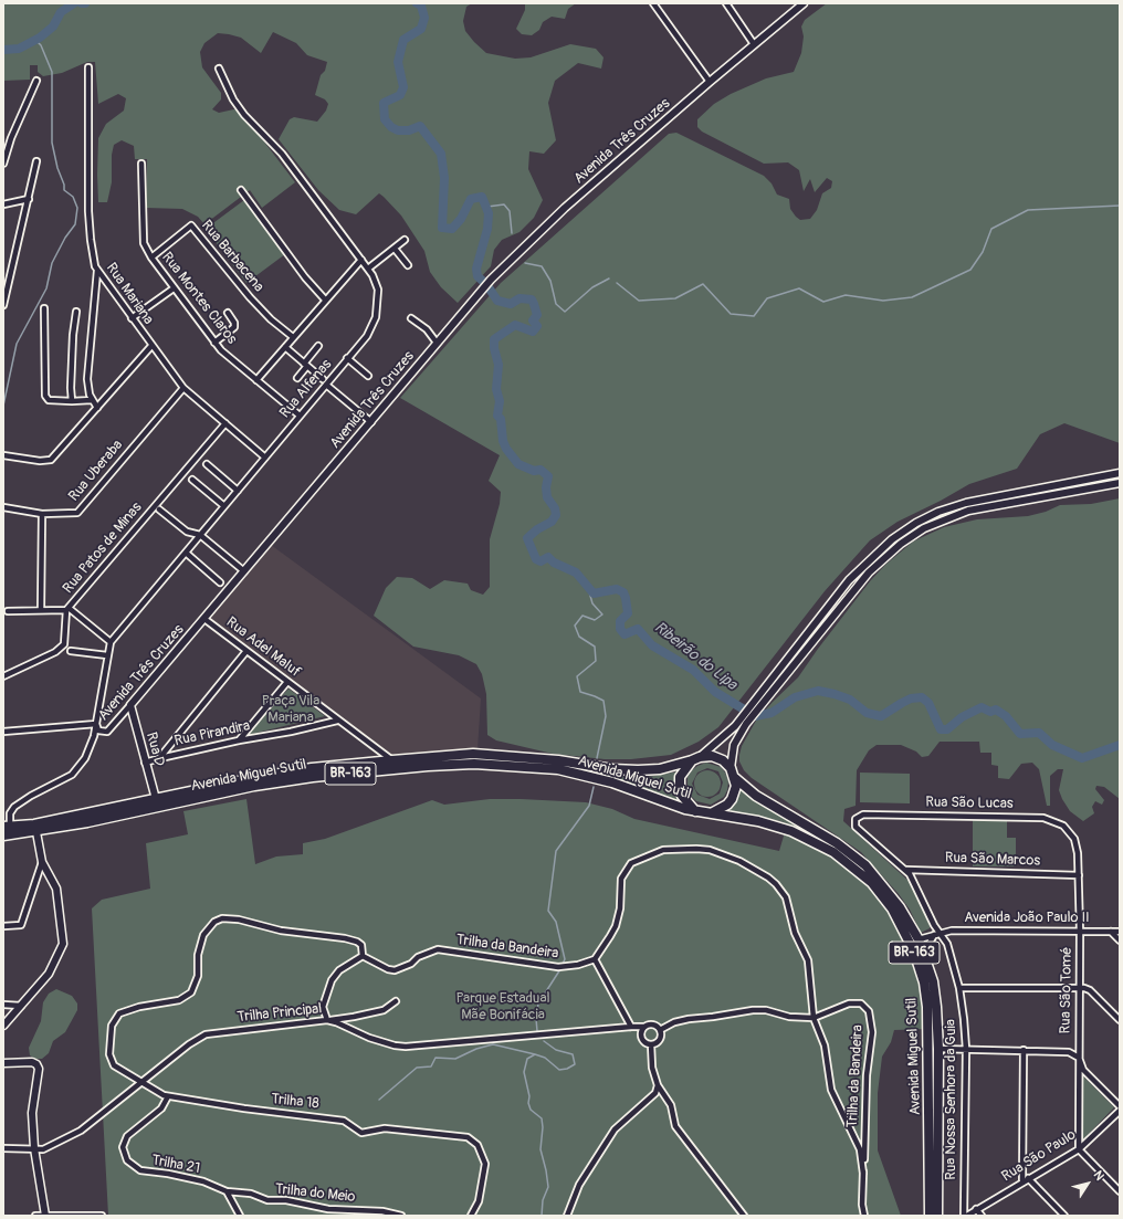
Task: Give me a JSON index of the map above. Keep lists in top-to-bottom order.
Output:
{
  "streets": {
    "highway": ["BR-163", "Avenida Miguel Sutil"],
    "street": [
      "Avenida Três Cruzes",
      "Rua Barbacena",
      "Rua Mariana",
      "Rua Montes Claros",
      "Rua Alfenas",
      "Rua Uberaba",
      "Rua Patos de Minas",
      "Rua Adel Maluf",
      "Rua Pirandira",
      "Rua D",
      "Rua São Lucas",
      "Rua São Marcos",
      "Avenida João Paulo II",
      "Trilha da Bandeira",
      "Rua São Tomé",
      "Trilha Principal",
      "Rua Nossa Senhora da Guia",
      "Trilha 18",
      "Rua São Paulo",
      "Trilha 21",
      "Trilha do Meio"
    ]
  },
  "crossings": [
    ["Avenida Três Cruzes", "Rua Alfenas"],
    ["Avenida Três Cruzes", "Rua Adel Maluf"],
    ["Avenida Três Cruzes", "Rua D"],
    ["Rua Barbacena", "Rua Montes Claros"],
    ["Rua Mariana", "Rua Alfenas"],
    ["Rua Mariana", "Rua Uberaba"],
    ["Rua Mariana", "Rua Patos de Minas"],
    ["Rua Montes Claros", "Rua Alfenas"],
    ["Rua Adel Maluf", "Rua Pirandira"],
    ["Rua Adel Maluf", "Avenida Miguel Sutil"],
    ["Rua Pirandira", "Rua D"],
    ["Rua D", "Avenida Miguel Sutil"],
    ["BR-163", "Avenida Miguel Sutil"],
    ["Avenida Miguel Sutil", "Avenida João Paulo II"],
    ["Rua São Lucas", "Rua São Tomé"],
    ["Rua São Lucas", "Rua Nossa Senhora da Guia"],
    ["Rua São Marcos", "Rua São Tomé"],
    ["Rua São Marcos", "Rua Nossa Senhora da Guia"],
    ["Avenida João Paulo II", "Rua São Tomé"],
    ["Avenida João Paulo II", "Rua Nossa Senhora da Guia"],
    ["Trilha da Bandeira", "Trilha 18"],
    ["Rua São Tomé", "Rua São Paulo"],
    ["Trilha Principal", "Trilha 18"],
    ["Trilha 18", "Trilha 21"],
    ["Trilha 21", "Trilha do Meio"]
  ],
  "water": ["Ribeirão do Lipa"],
  "parks": ["Praça Vila Mariana", "Parque Estadual Mãe Bonifácia"],
  "north": "top right"
}
